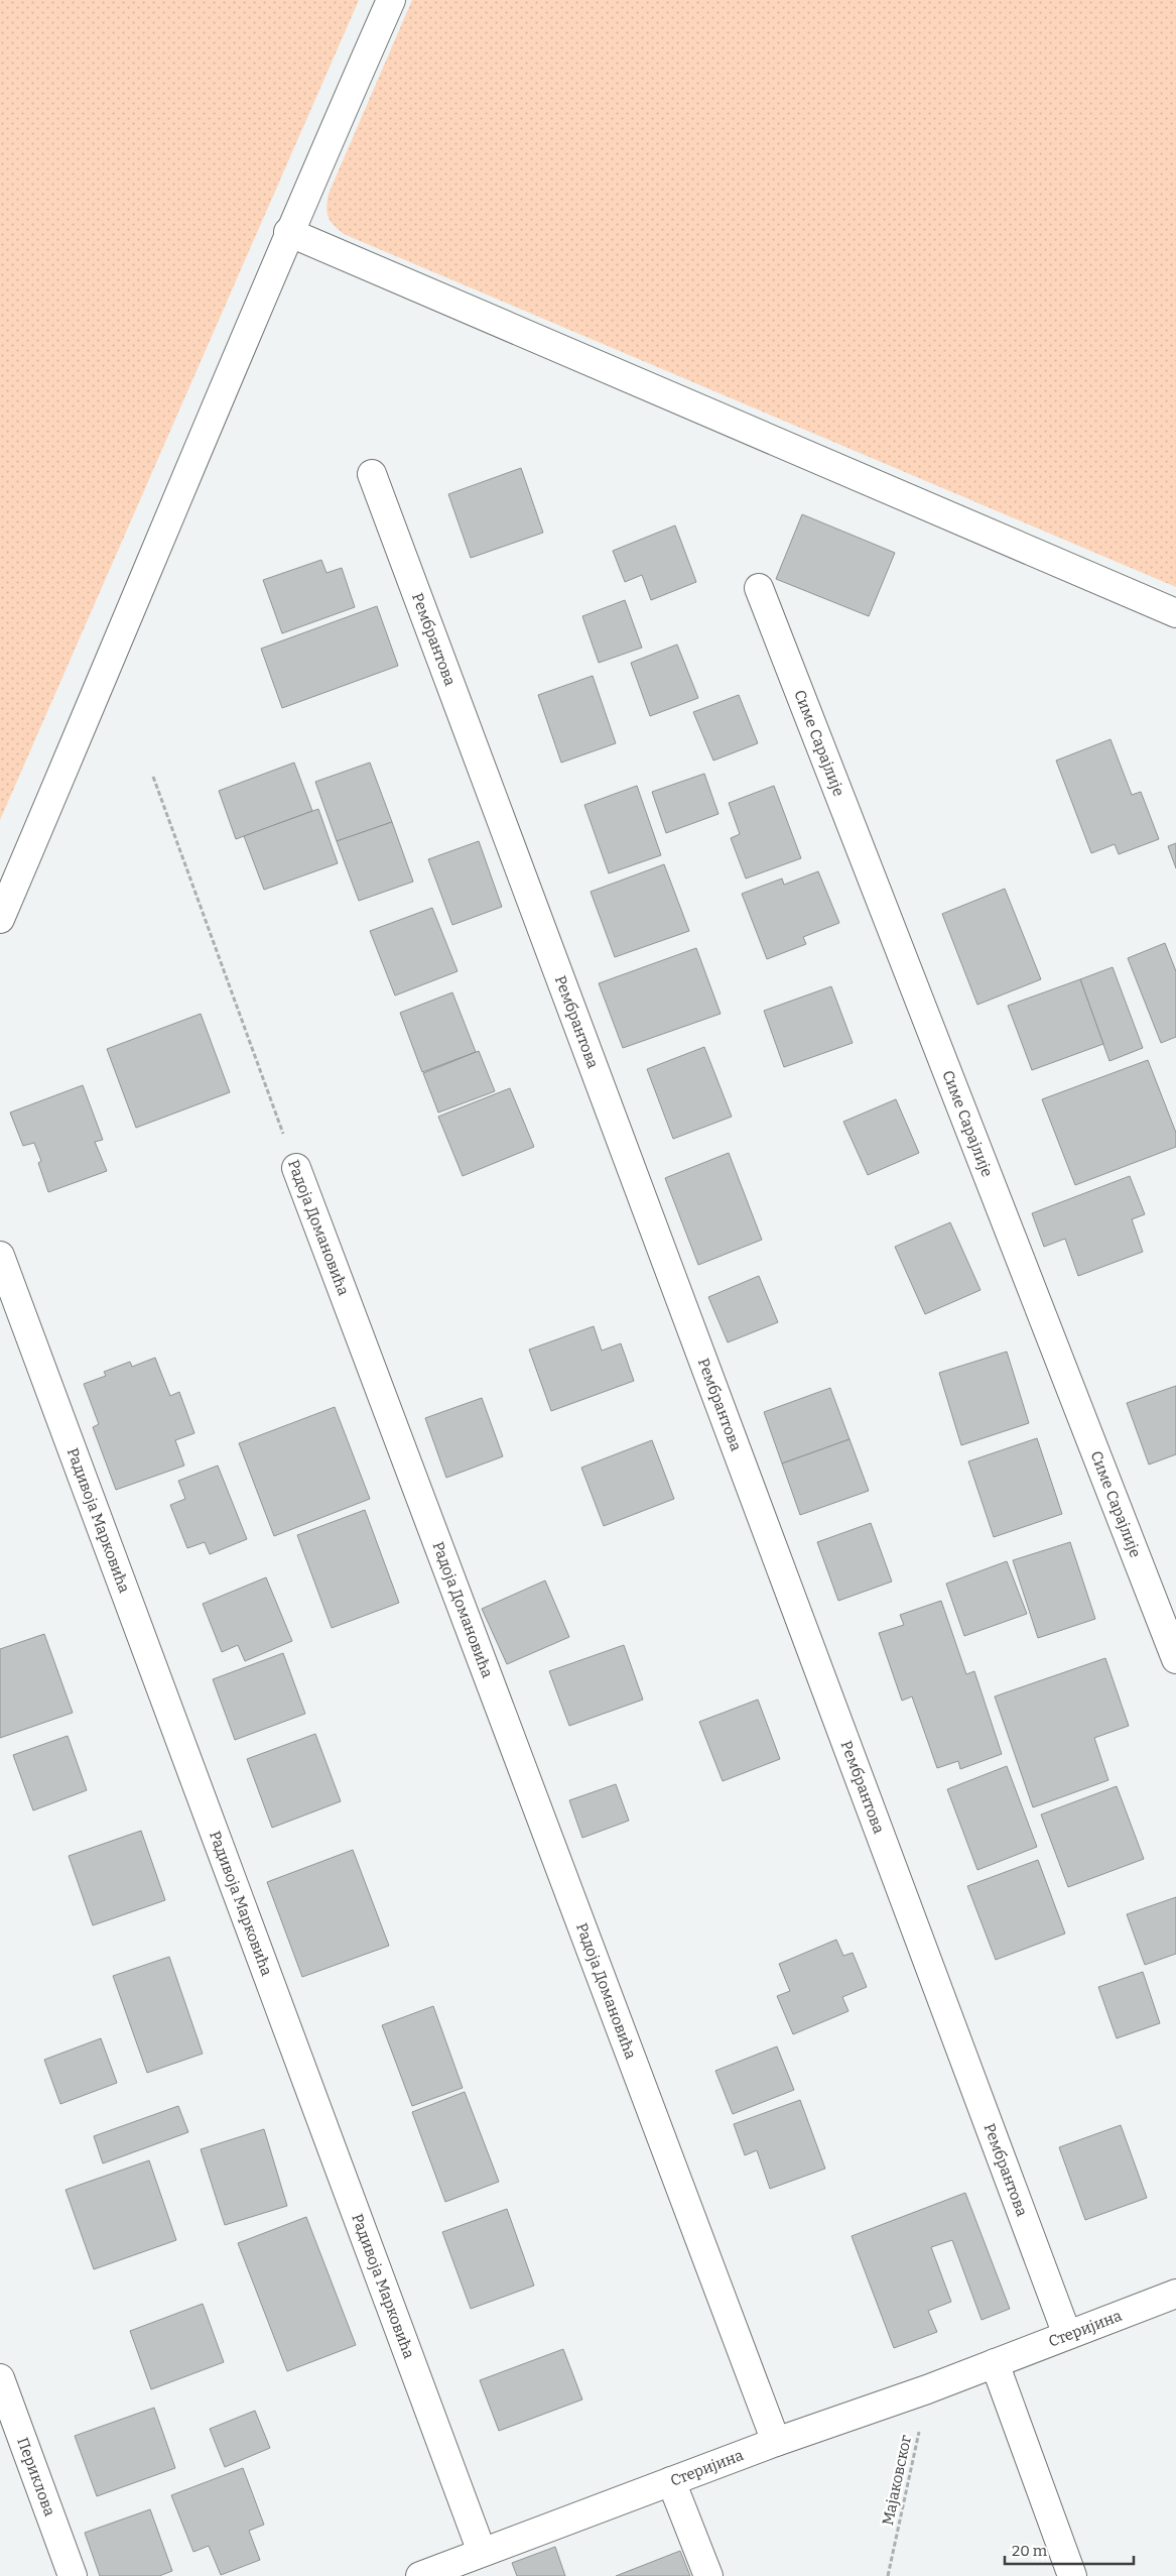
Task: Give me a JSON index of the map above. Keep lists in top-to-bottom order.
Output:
{
  "streets": {
    "street": [
      "Рембрантова",
      "Симе Сарајлије",
      "Радоја Домановића",
      "Радивоја Марковића",
      "Стеријина",
      "Периклова"
    ],
    "path": ["Мајаковског"]
  },
  "crossings": [
    ["Рембрантова", "Стеријина"],
    ["Радоја Домановића", "Стеријина"],
    ["Радивоја Марковића", "Стеријина"],
    ["Стеријина", "Мајаковског"]
  ],
  "scale_bar": "20 m"
}
